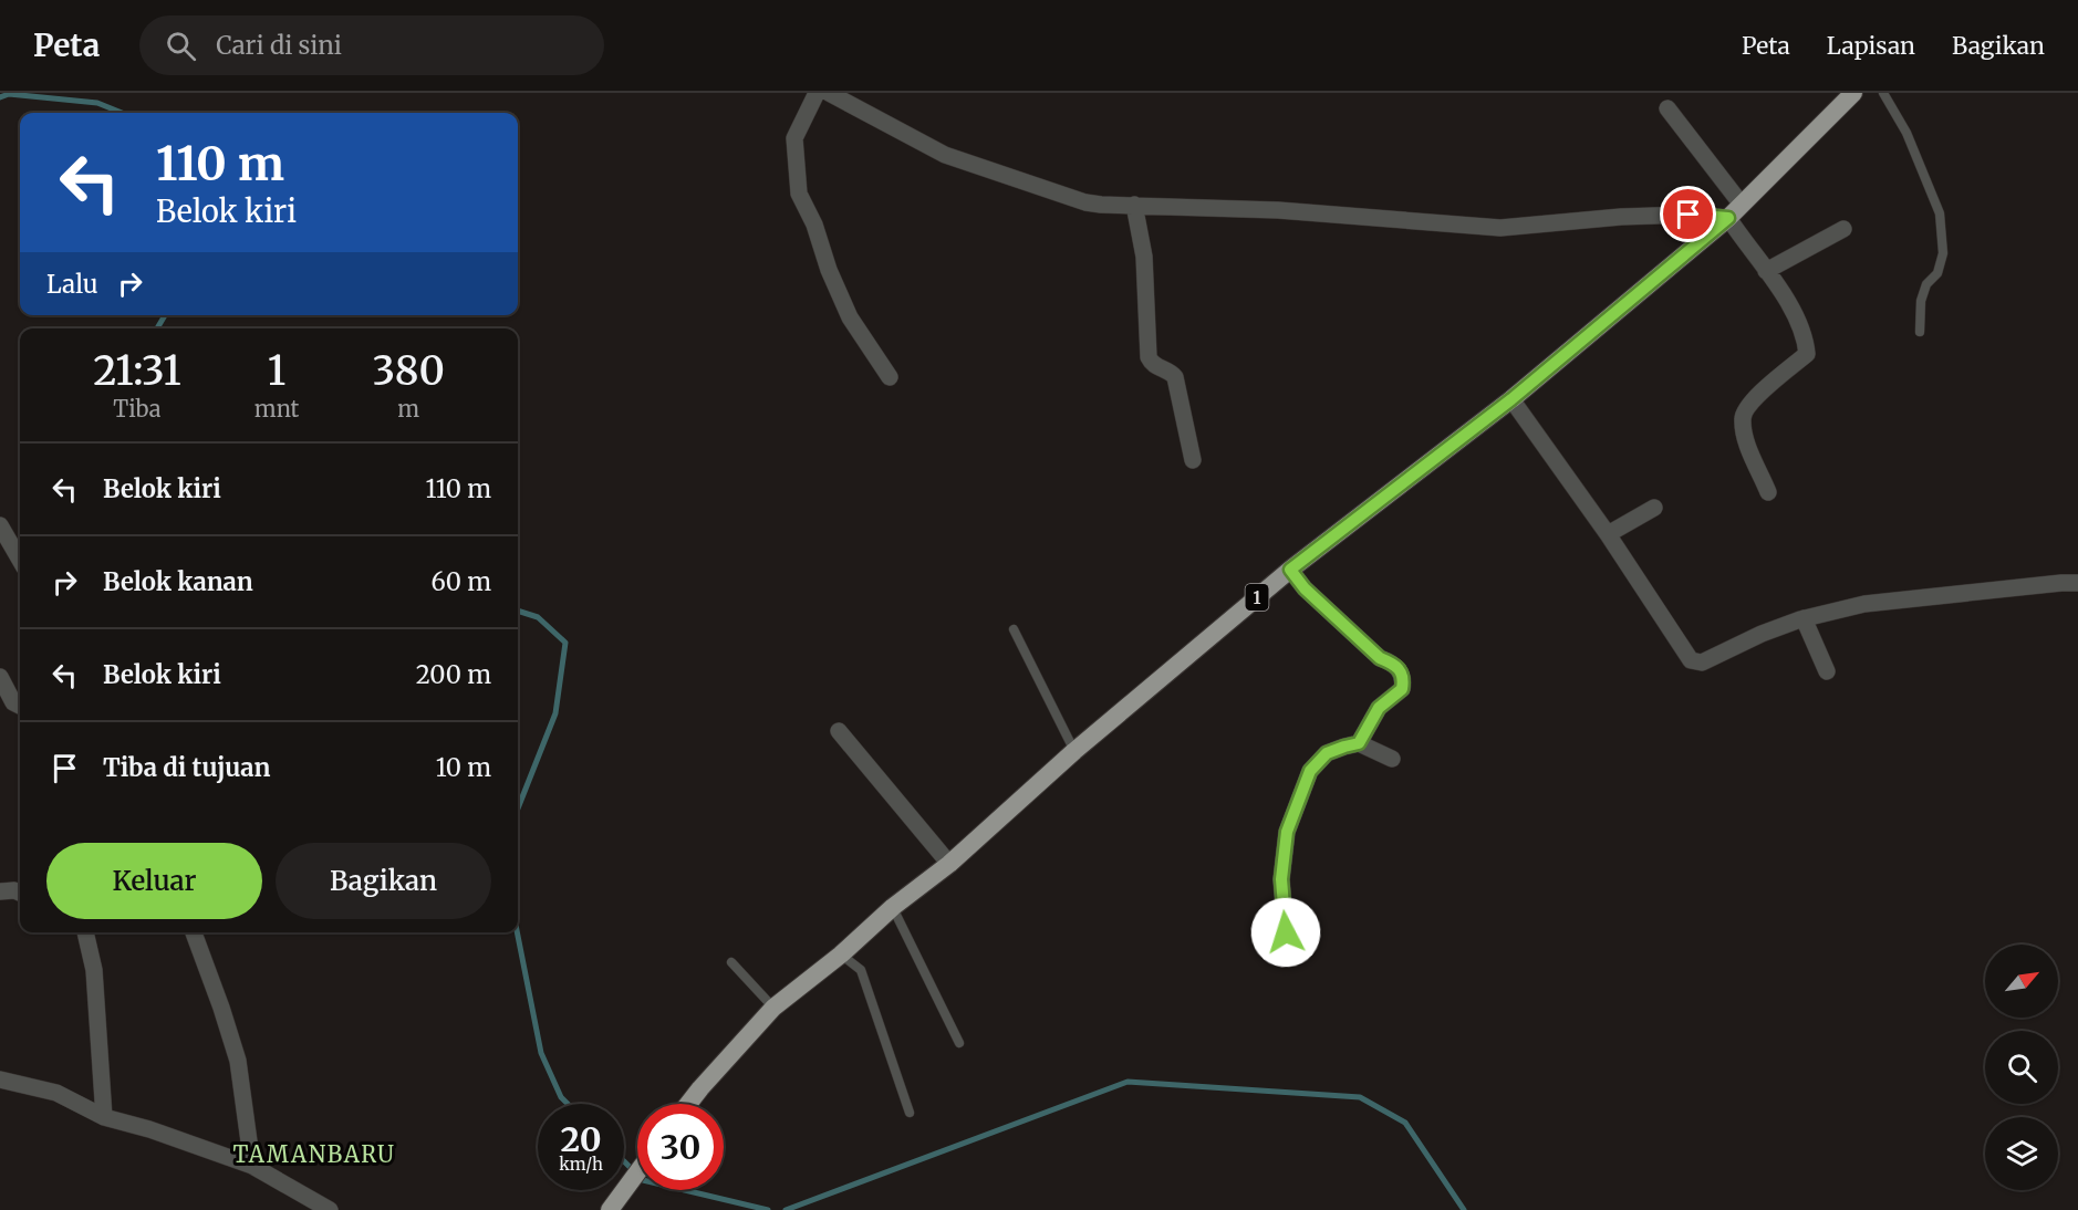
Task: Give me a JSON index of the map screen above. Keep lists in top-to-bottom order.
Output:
{
  "streets": {
    "highway": ["1"]
  },
  "districts": ["TAMANBARU"],
  "north": "top right",
  "page": {
    "header": "Peta",
    "search": "Cari di sini",
    "nav": ["Peta", "Lapisan", "Bagikan"],
    "turn": ["110 m", "Belok kiri"],
    "then": "Lalu",
    "eta": [
      "21:31",
      "Tiba",
      "1",
      "mnt",
      "380",
      "m"
    ],
    "list": [
      {
        "name": "Belok kiri",
        "value": "110 m"
      },
      {
        "name": "Belok kanan",
        "value": "60 m"
      },
      {
        "name": "Belok kiri",
        "value": "200 m"
      },
      {
        "name": "Tiba di tujuan",
        "value": "10 m"
      }
    ],
    "buttons": ["Keluar", "Bagikan"],
    "speed": "20 km/h",
    "limit": "30"
  }
}
